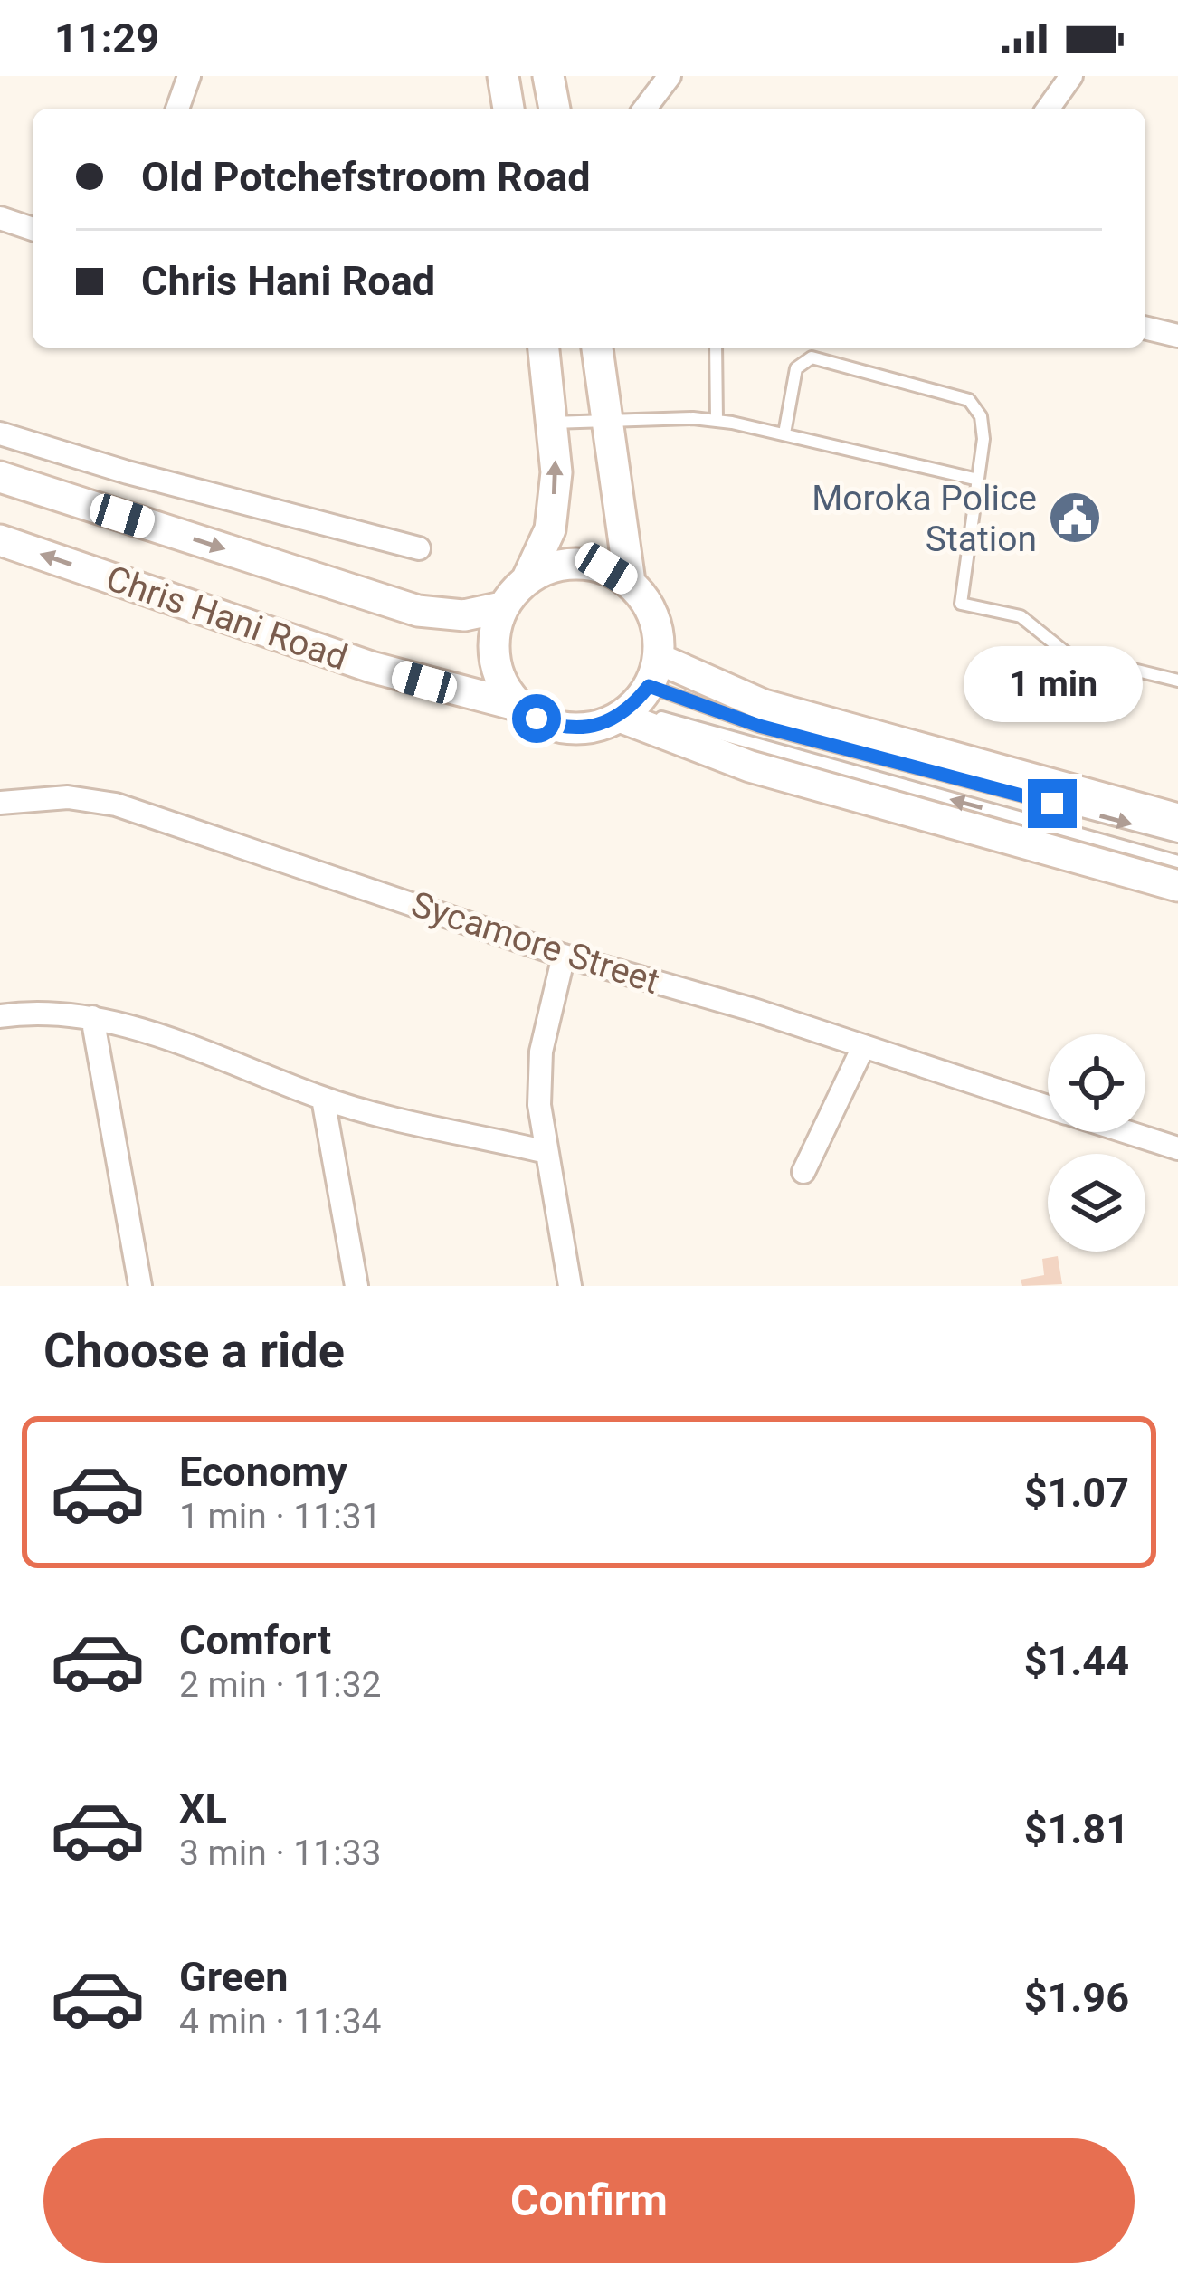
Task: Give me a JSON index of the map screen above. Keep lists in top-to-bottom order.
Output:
{
  "streets": {
    "main road": ["Chris Hani Road"],
    "street": ["Sycamore Street"]
  },
  "places": {
    "public building": ["Moroka Police Station"]
  },
  "page": {
    "status": "11:29",
    "banner": ["Old Potchefstroom Road", "Chris Hani Road"],
    "bubble": "1 min",
    "heading": "Choose a ride",
    "list": [
      {
        "name": "Economy",
        "note": "1 min · 11:31",
        "value": "$1.07"
      },
      {
        "name": "Comfort",
        "note": "2 min · 11:32",
        "value": "$1.44"
      },
      {
        "name": "XL",
        "note": "3 min · 11:33",
        "value": "$1.81"
      },
      {
        "name": "Green",
        "note": "4 min · 11:34",
        "value": "$1.96"
      }
    ],
    "buttons": "Confirm"
  }
}
